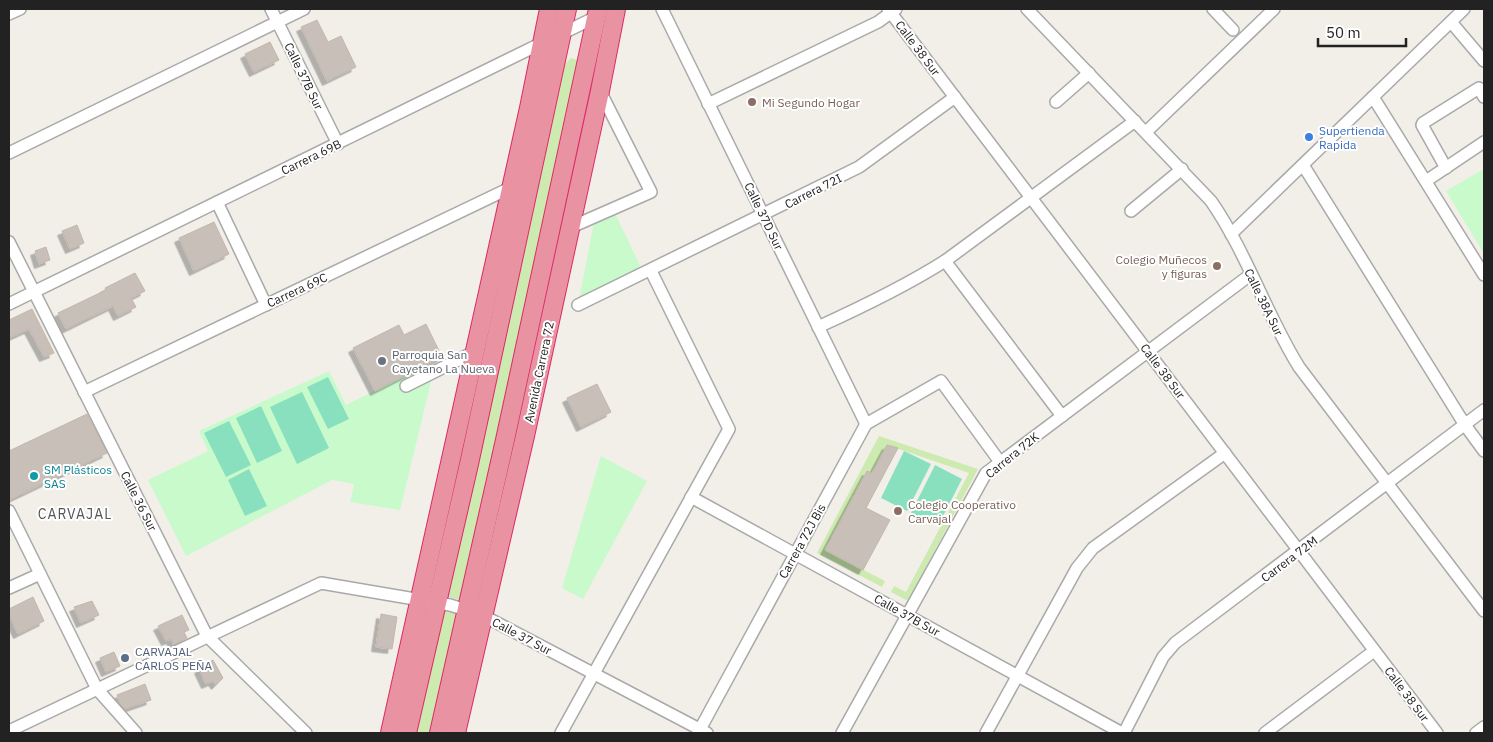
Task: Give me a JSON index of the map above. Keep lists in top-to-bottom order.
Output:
{
  "streets": {
    "highway": ["Avenida Carrera 72"],
    "street": [
      "Calle 38 Sur",
      "Calle 37B Sur",
      "Carrera 69B",
      "Carrera 72I",
      "Calle 37D Sur",
      "Carrera 69C",
      "Calle 38A Sur",
      "Carrera 72K",
      "Calle 36 Sur",
      "Carrera 72J Bis",
      "Carrera 72M",
      "Calle 37 Sur"
    ]
  },
  "crossings": [
    ["Calle 38 Sur", "Carrera 72I"],
    ["Calle 38 Sur", "Carrera 72K"],
    ["Calle 38 Sur", "Carrera 72M"],
    ["Calle 37B Sur", "Carrera 69B"],
    ["Calle 37B Sur", "Carrera 72K"],
    ["Calle 37B Sur", "Carrera 72J Bis"],
    ["Calle 37B Sur", "Carrera 72M"],
    ["Carrera 69B", "Avenida Carrera 72"],
    ["Carrera 69B", "Calle 36 Sur"],
    ["Carrera 72I", "Calle 37D Sur"],
    ["Calle 37D Sur", "Carrera 72J Bis"],
    ["Carrera 69C", "Calle 36 Sur"],
    ["Calle 38A Sur", "Carrera 72K"],
    ["Calle 38A Sur", "Carrera 72M"],
    ["Avenida Carrera 72", "Calle 37 Sur"],
    ["Calle 36 Sur", "Calle 37 Sur"],
    ["Carrera 72J Bis", "Calle 37 Sur"]
  ],
  "districts": ["CARVAJAL"],
  "places": [
    "Mi Segundo Hogar",
    "Supertienda Rapida",
    "Colegio Muñecos y figuras",
    "Parroquia San Cayetano La Nueva",
    "SM Plásticos SAS",
    "Colegio Cooperativo Carvajal",
    "CARVAJAL CARLOS PEÑA"
  ],
  "scale_bar": "50 m"
}
